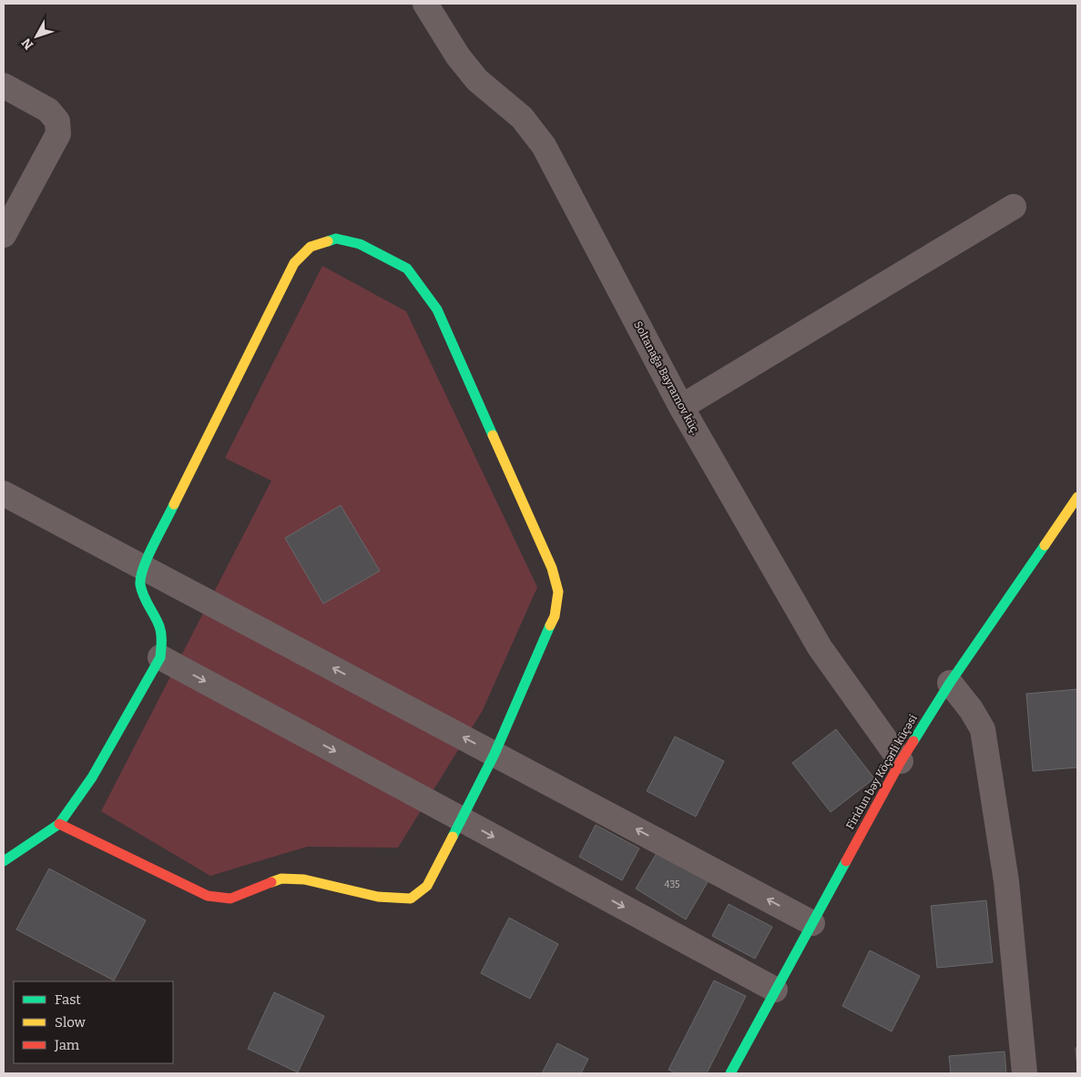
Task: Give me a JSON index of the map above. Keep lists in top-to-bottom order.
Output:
{
  "streets": {
    "street": ["Soltanağa Bayramov küç.", "Firidun bəy Köçərli küçəsi"]
  },
  "crossings": [
    ["Soltanağa Bayramov küç.", "Firidun bəy Köçərli küçəsi"]
  ],
  "house_numbers": ["435"],
  "legend": ["Fast", "Slow", "Jam"],
  "north": "bottom left"
}
